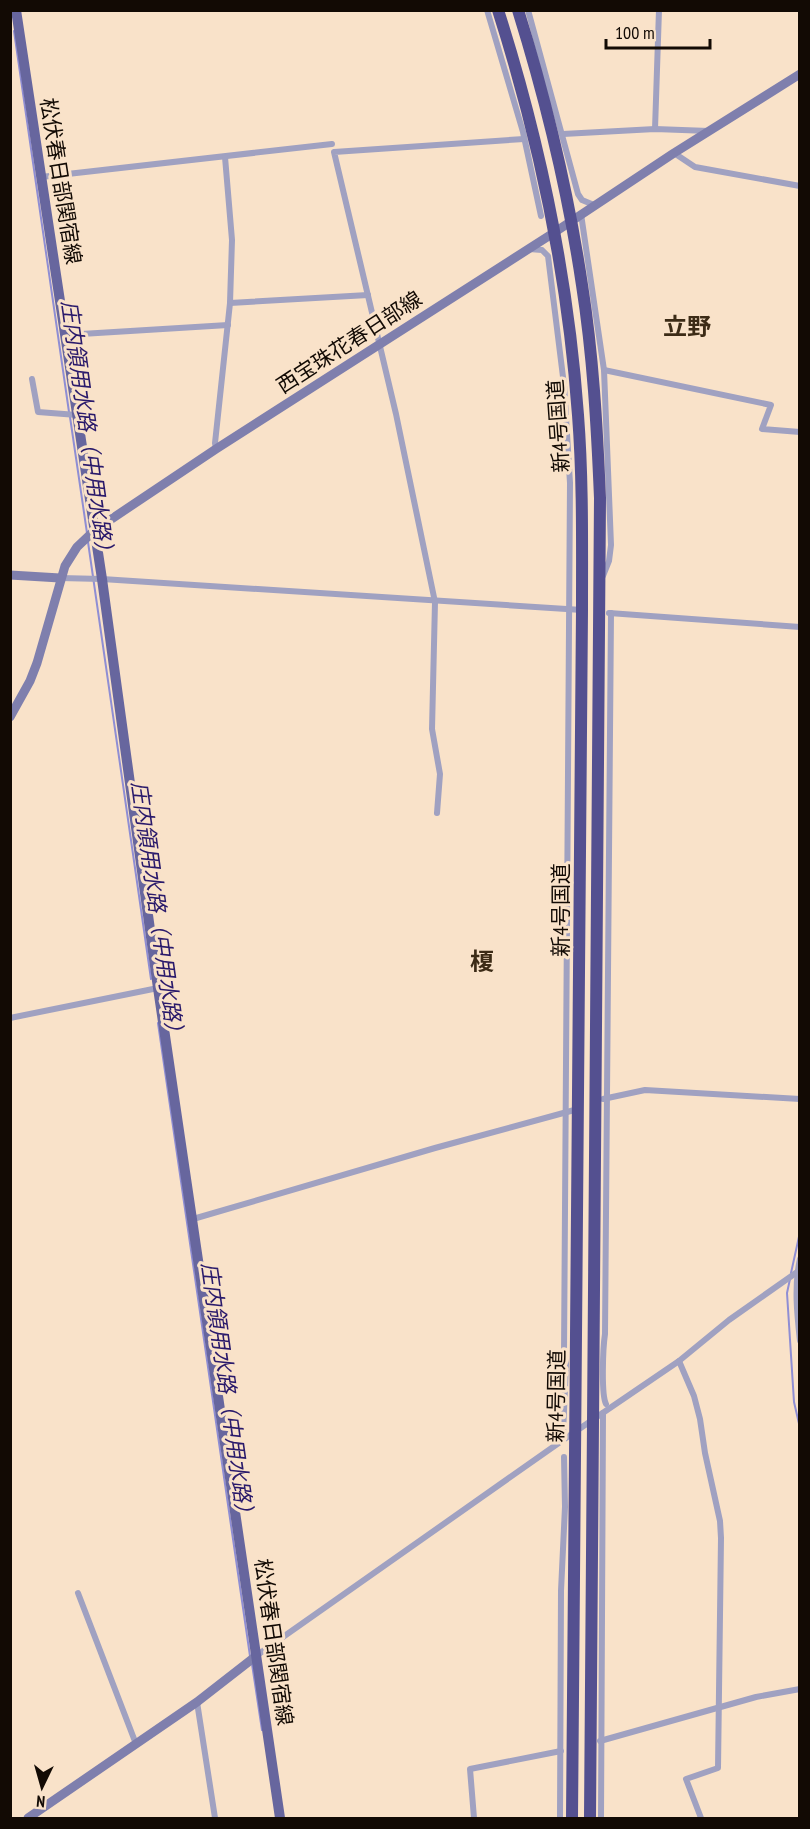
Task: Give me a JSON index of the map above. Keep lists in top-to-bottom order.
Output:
{
  "streets": {
    "highway": ["新4号国道"],
    "main road": ["松伏春日部関宿線", "西宝珠花春日部線"]
  },
  "crossings": [
    ["松伏春日部関宿線", "西宝珠花春日部線"],
    ["西宝珠花春日部線", "新4号国道"]
  ],
  "districts": ["立野", "榎"],
  "water": ["庄内領用水路（中用水路）"],
  "scale_bar": "100 m",
  "north": "bottom"
}
